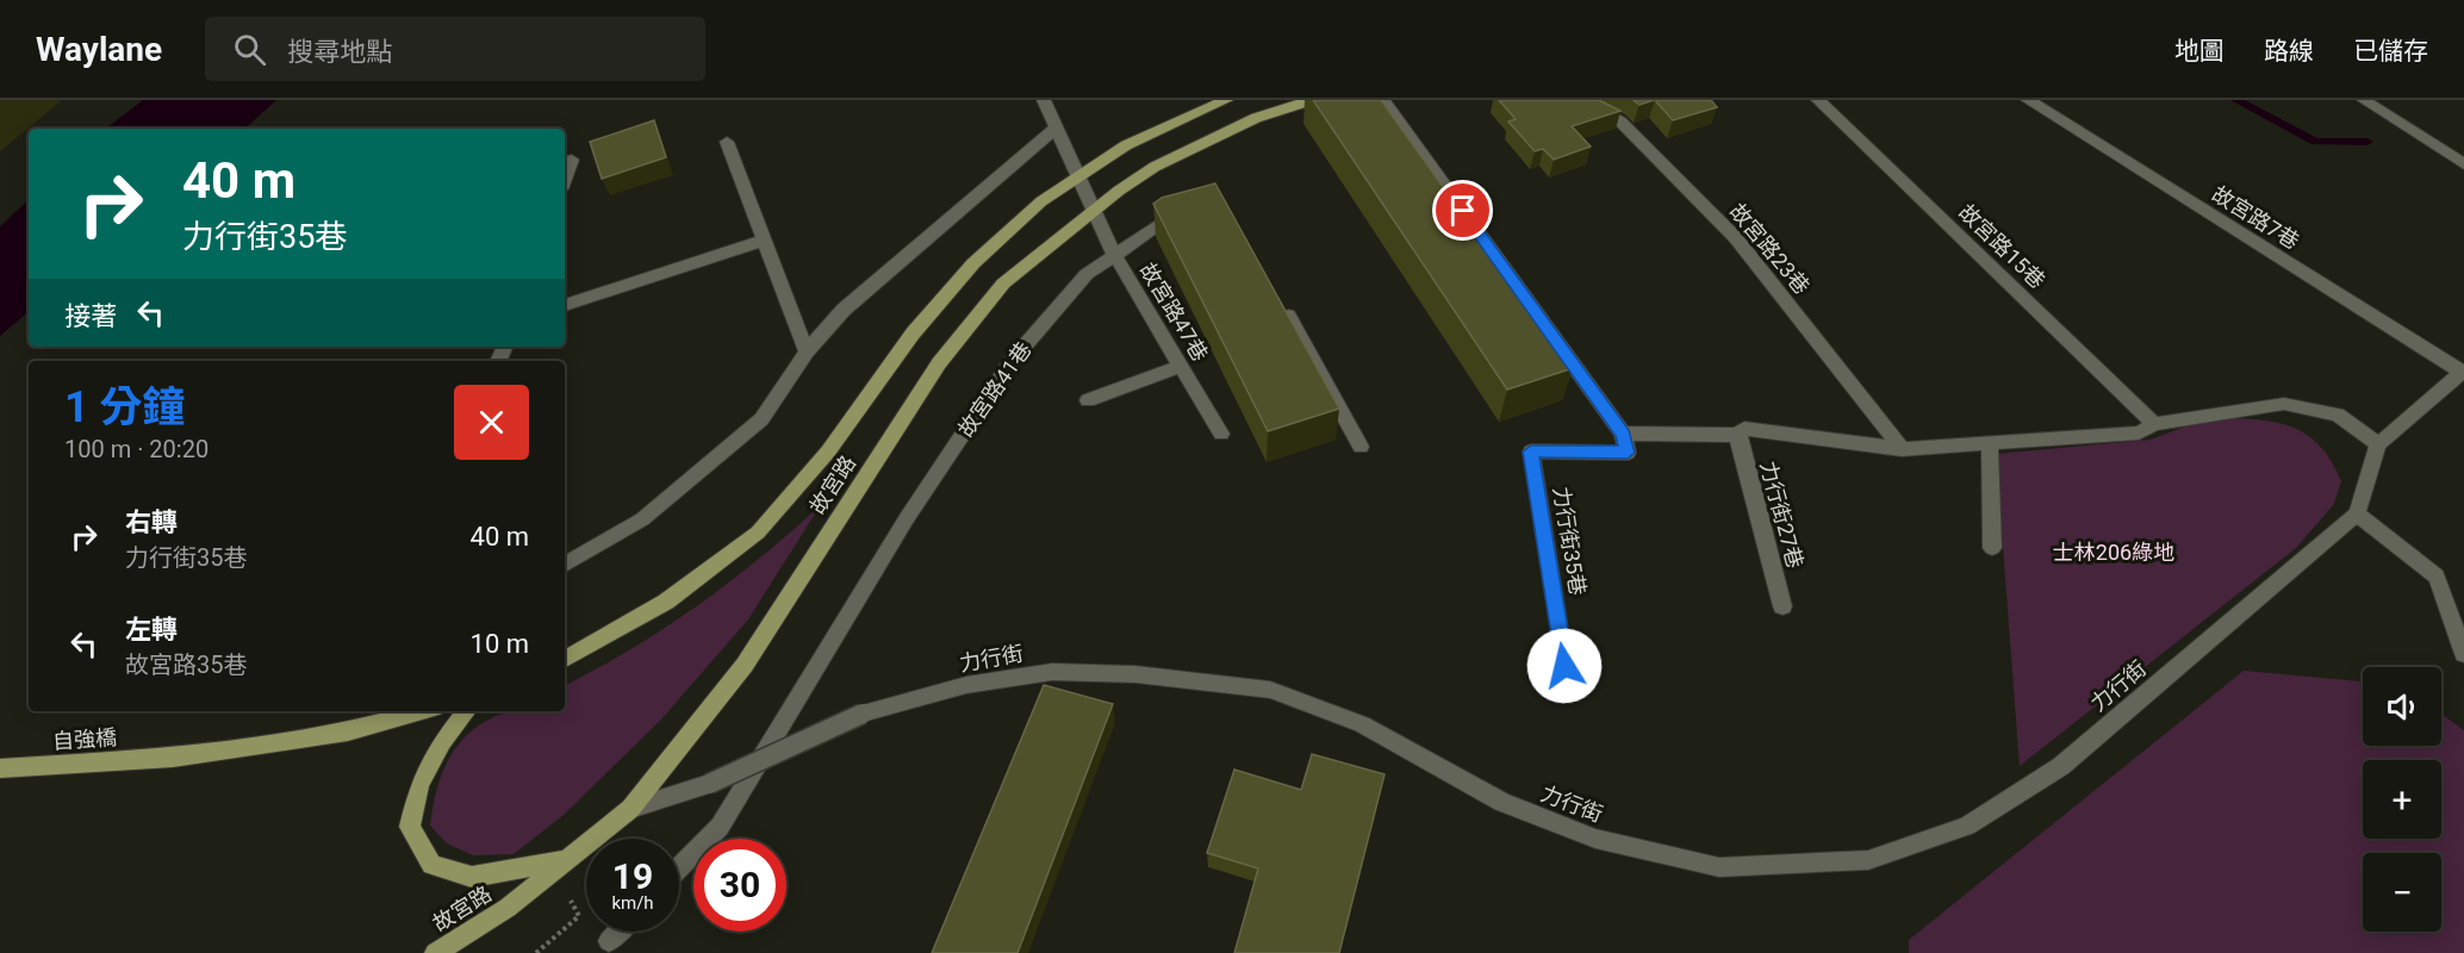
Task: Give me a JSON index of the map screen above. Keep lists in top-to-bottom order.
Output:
{
  "streets": {
    "main road": ["故宮路", "自強橋"],
    "street": [
      "故宮路7巷",
      "故宮路15巷",
      "故宮路23巷",
      "故宮路47巷",
      "故宮路41巷",
      "力行街27巷",
      "力行街35巷",
      "力行街"
    ]
  },
  "crossings": [
    ["故宮路47巷", "故宮路41巷"],
    ["故宮路47巷", "故宮路"],
    ["故宮路", "力行街"]
  ],
  "parks": ["士林206綠地"],
  "page": {
    "header": "Waylane",
    "search": "搜尋地點",
    "nav": ["地圖", "路線", "已儲存"],
    "turn": ["40 m", "力行街35巷"],
    "then": "接著",
    "heading": ["1 分鐘", "100 m · 20:20"],
    "list": [
      {
        "name": "右轉",
        "note": "力行街35巷",
        "value": "40 m"
      },
      {
        "name": "左轉",
        "note": "故宮路35巷",
        "value": "10 m"
      }
    ],
    "map_buttons": ["+", "−"],
    "speed": "19 km/h",
    "limit": "30"
  }
}
